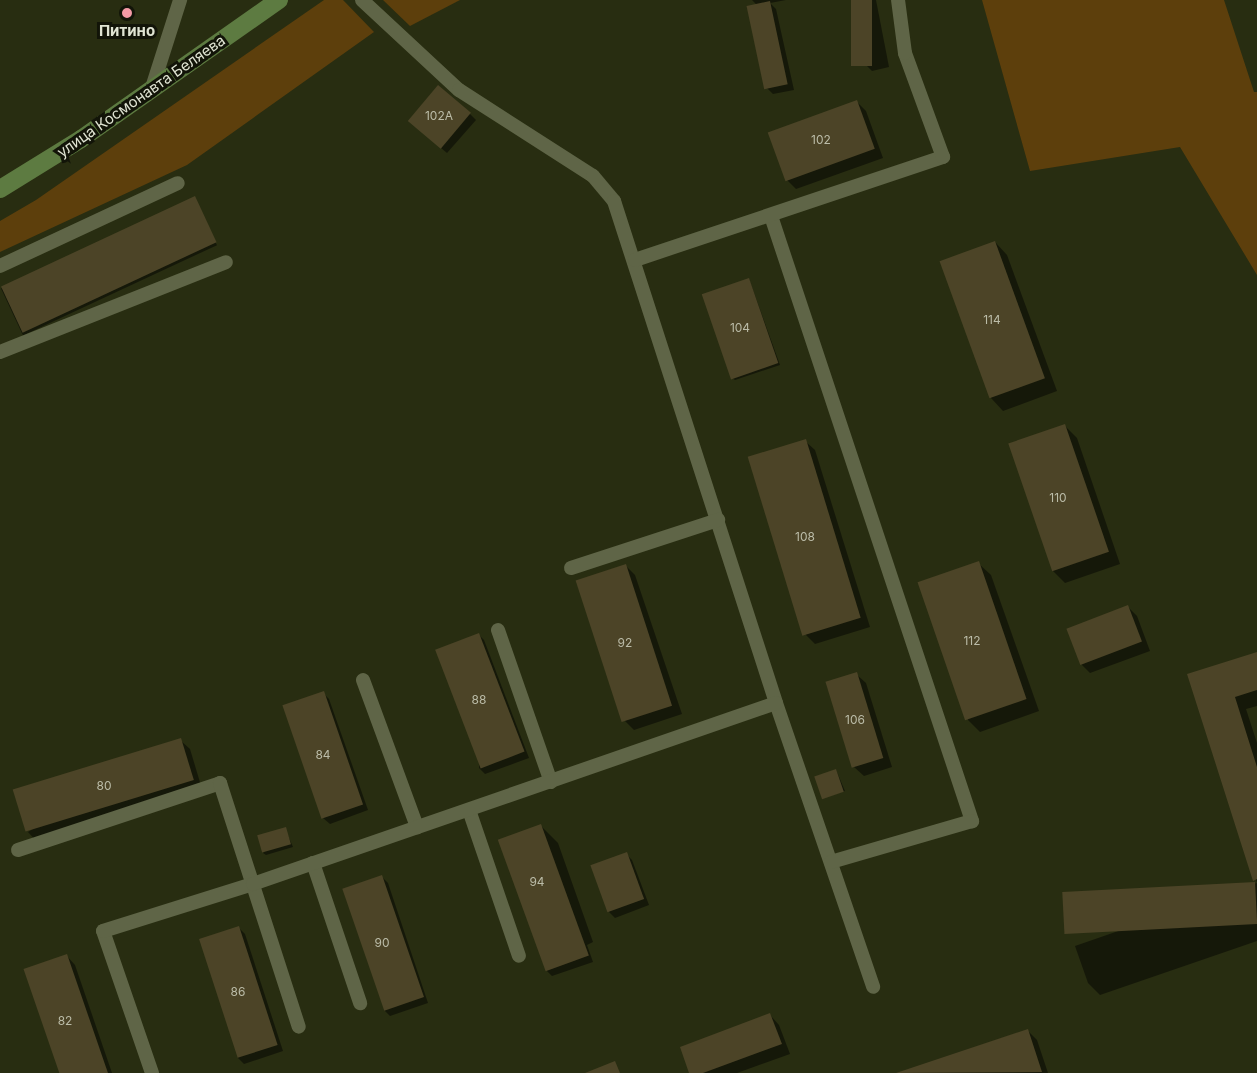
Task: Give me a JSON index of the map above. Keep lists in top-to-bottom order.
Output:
{
  "streets": {
    "street": ["улица Космонавта Беляева"]
  },
  "places": ["Питино"],
  "house_numbers": [
    "102А",
    "102",
    "114",
    "104",
    "110",
    "108",
    "112",
    "92",
    "88",
    "106",
    "84",
    "80",
    "94",
    "90",
    "86",
    "82"
  ]
}
